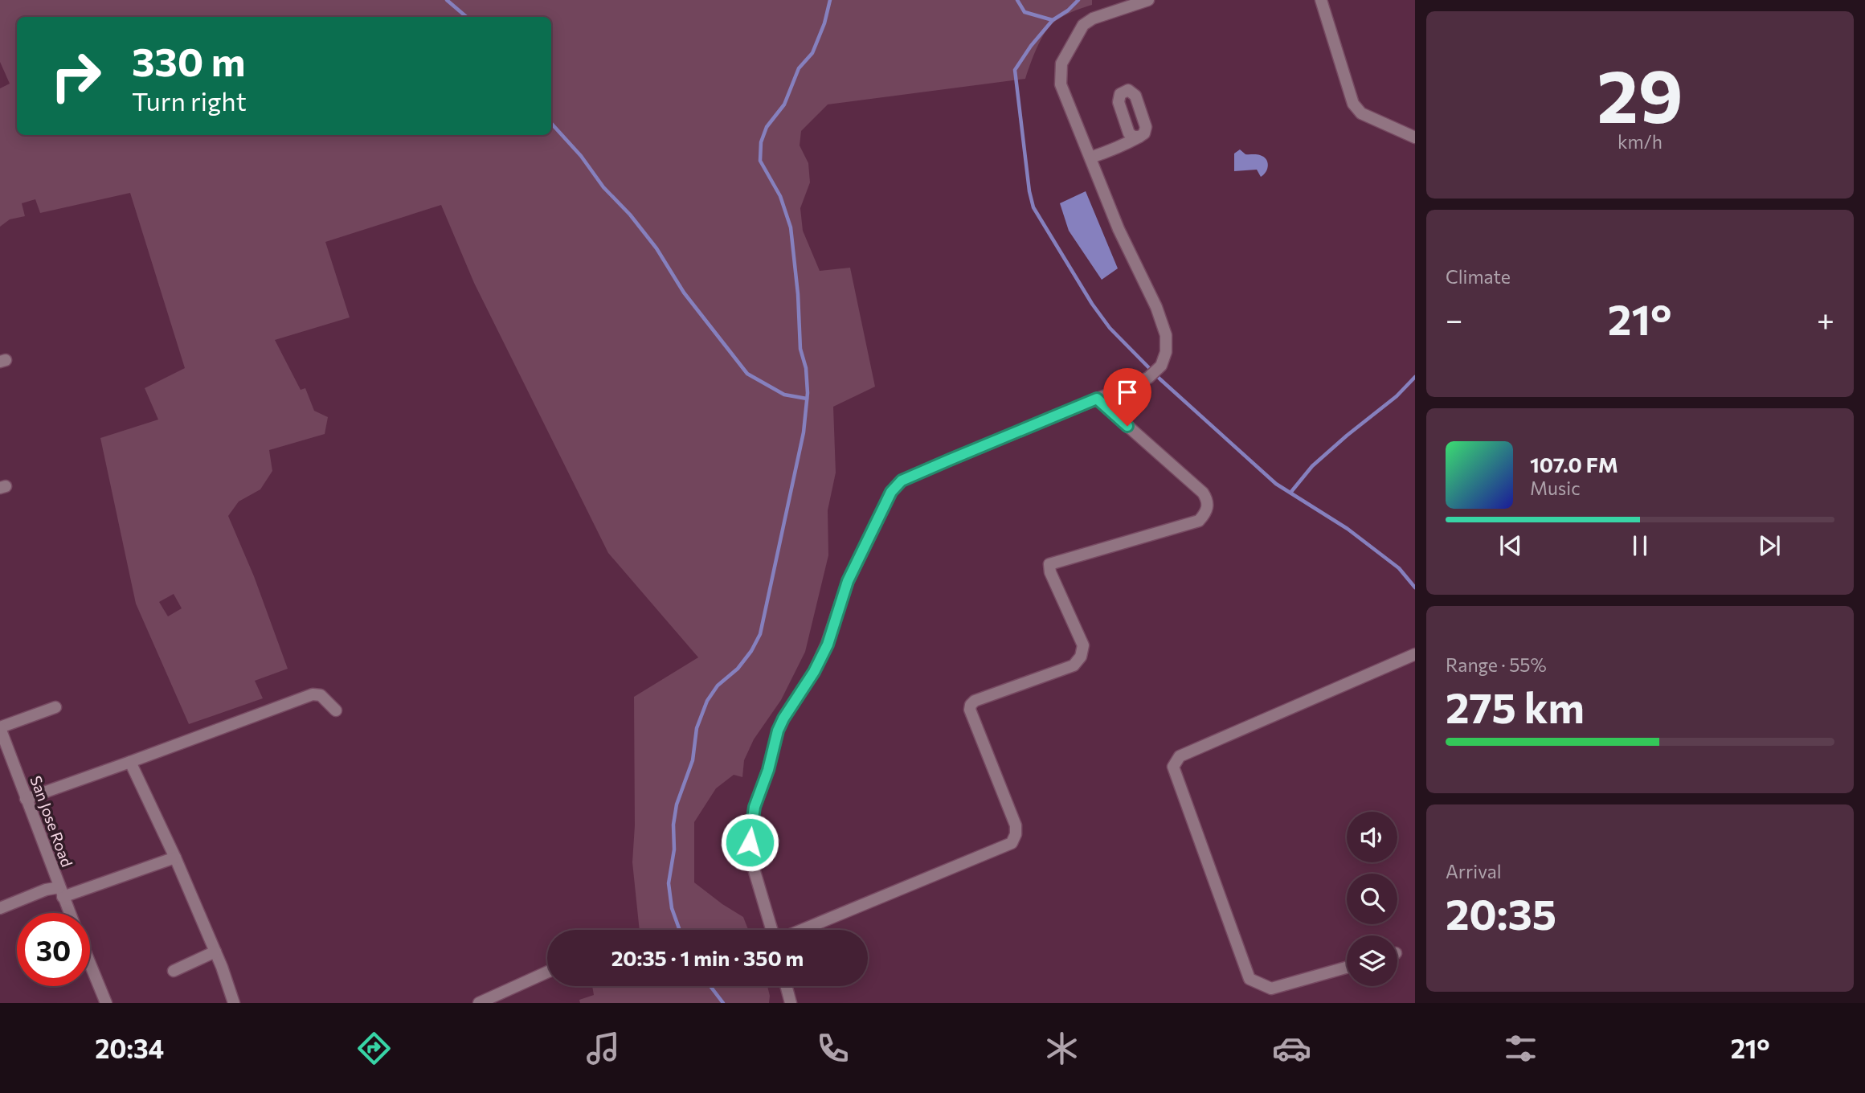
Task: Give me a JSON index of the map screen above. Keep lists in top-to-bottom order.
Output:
{
  "streets": {
    "street": ["San Jose Road"]
  },
  "page": {
    "tile": [
      ["29", "km/h"],
      "Climate",
      ["Range · 55%", "275 km"],
      ["Arrival", "20:35"]
    ],
    "turn": ["330 m", "Turn right"],
    "heat": ["−", "21°", "+"],
    "song": ["107.0 FM", "Music"],
    "limit": "30",
    "trip": "20:35 · 1 min · 350 m",
    "tabs": ["20:34", "21°"]
  }
}
